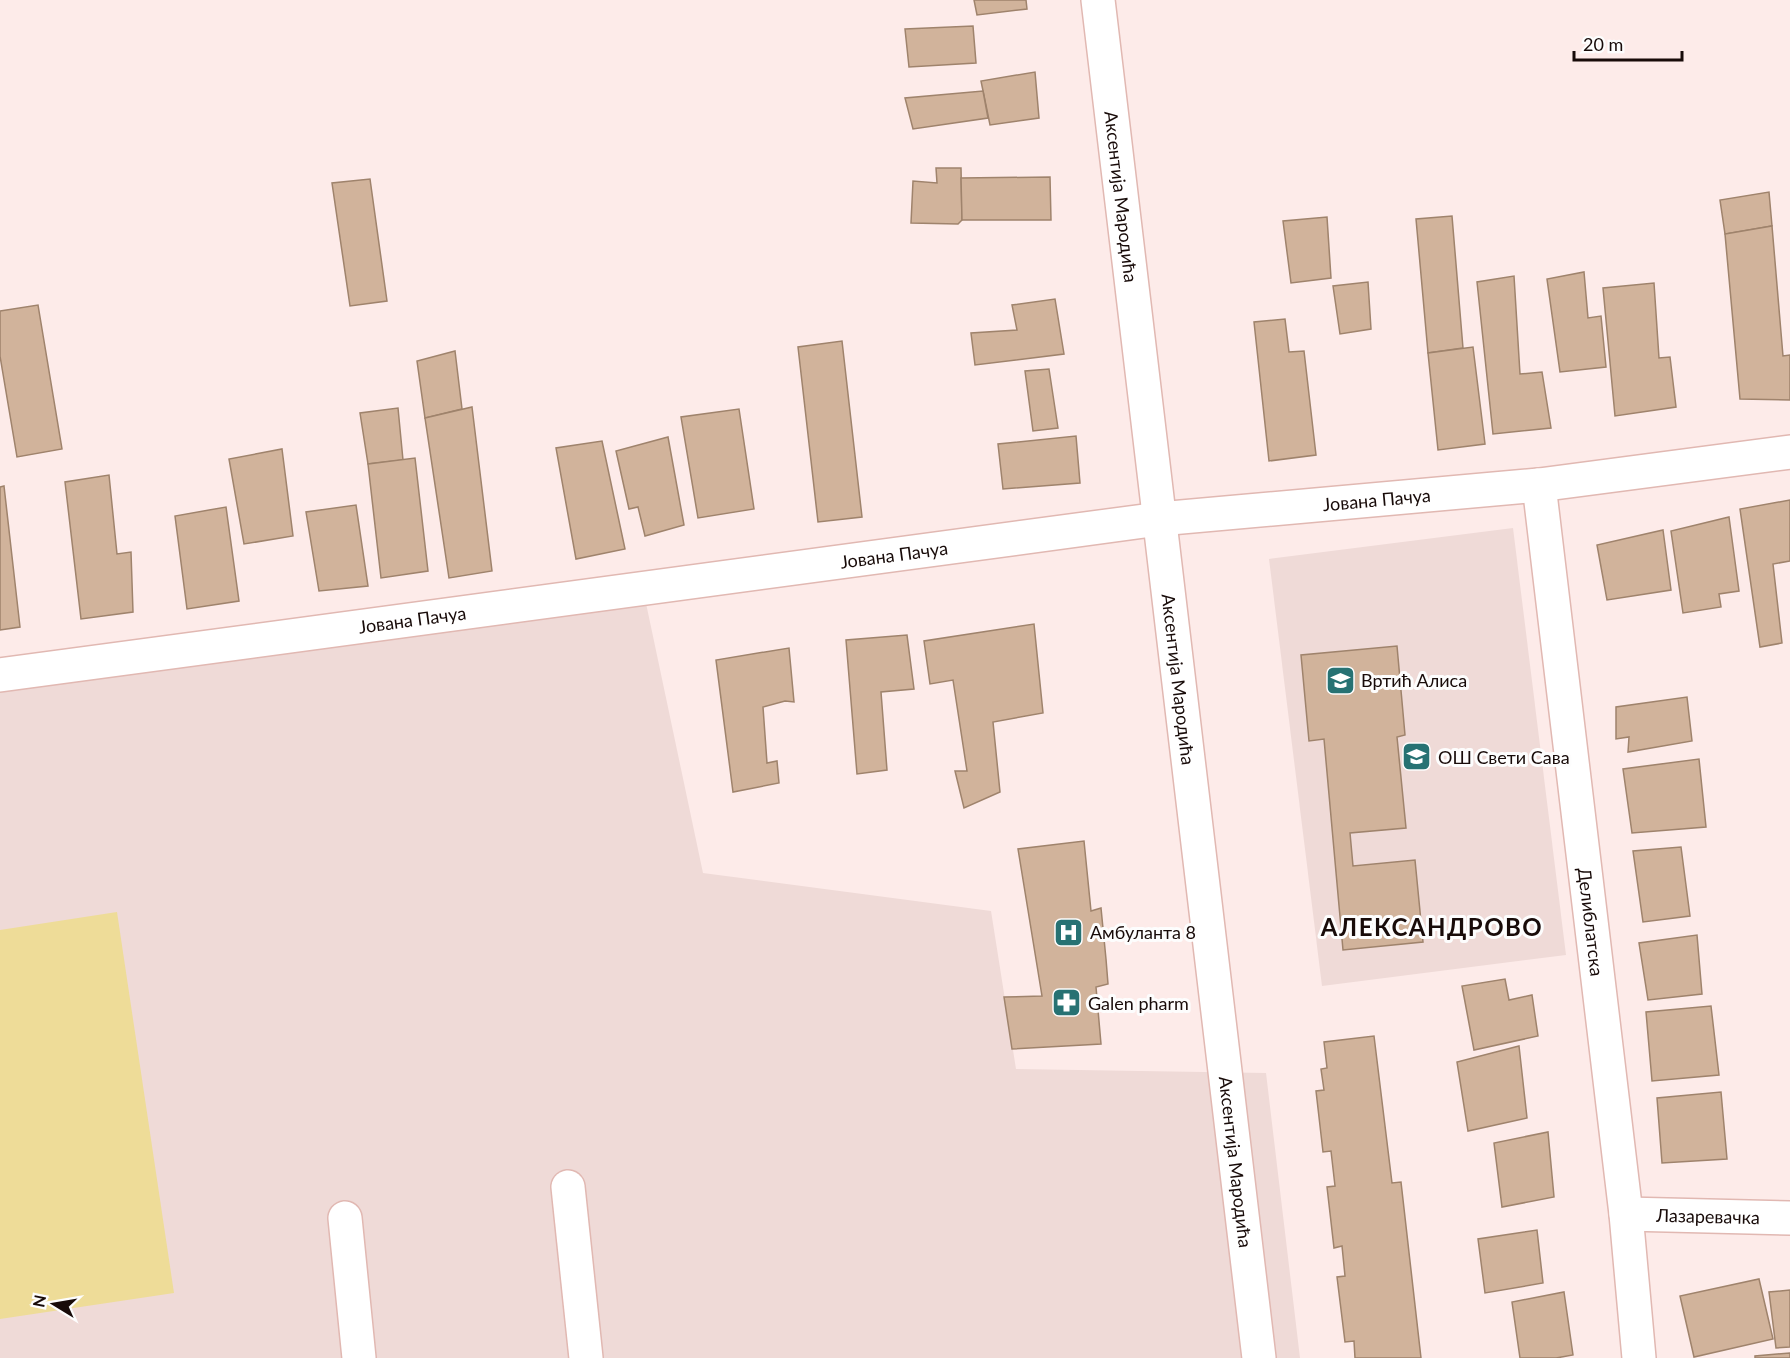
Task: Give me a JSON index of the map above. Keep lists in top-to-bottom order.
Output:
{
  "streets": {
    "street": [
      "Аксентија Мародића",
      "Јована Пачуа",
      "Делиблатска",
      "Лазаревачка"
    ]
  },
  "crossings": [
    ["Аксентија Мародића", "Јована Пачуа"],
    ["Јована Пачуа", "Делиблатска"],
    ["Делиблатска", "Лазаревачка"]
  ],
  "districts": ["АЛЕКСАНДРОВО"],
  "places": {
    "school or university": ["Вртић Алиса", "ОШ Свети Сава"],
    "hospital": ["Амбуланта 8"],
    "pharmacy": ["Galen pharm"]
  },
  "scale_bar": "20 m",
  "north": "left"
}
